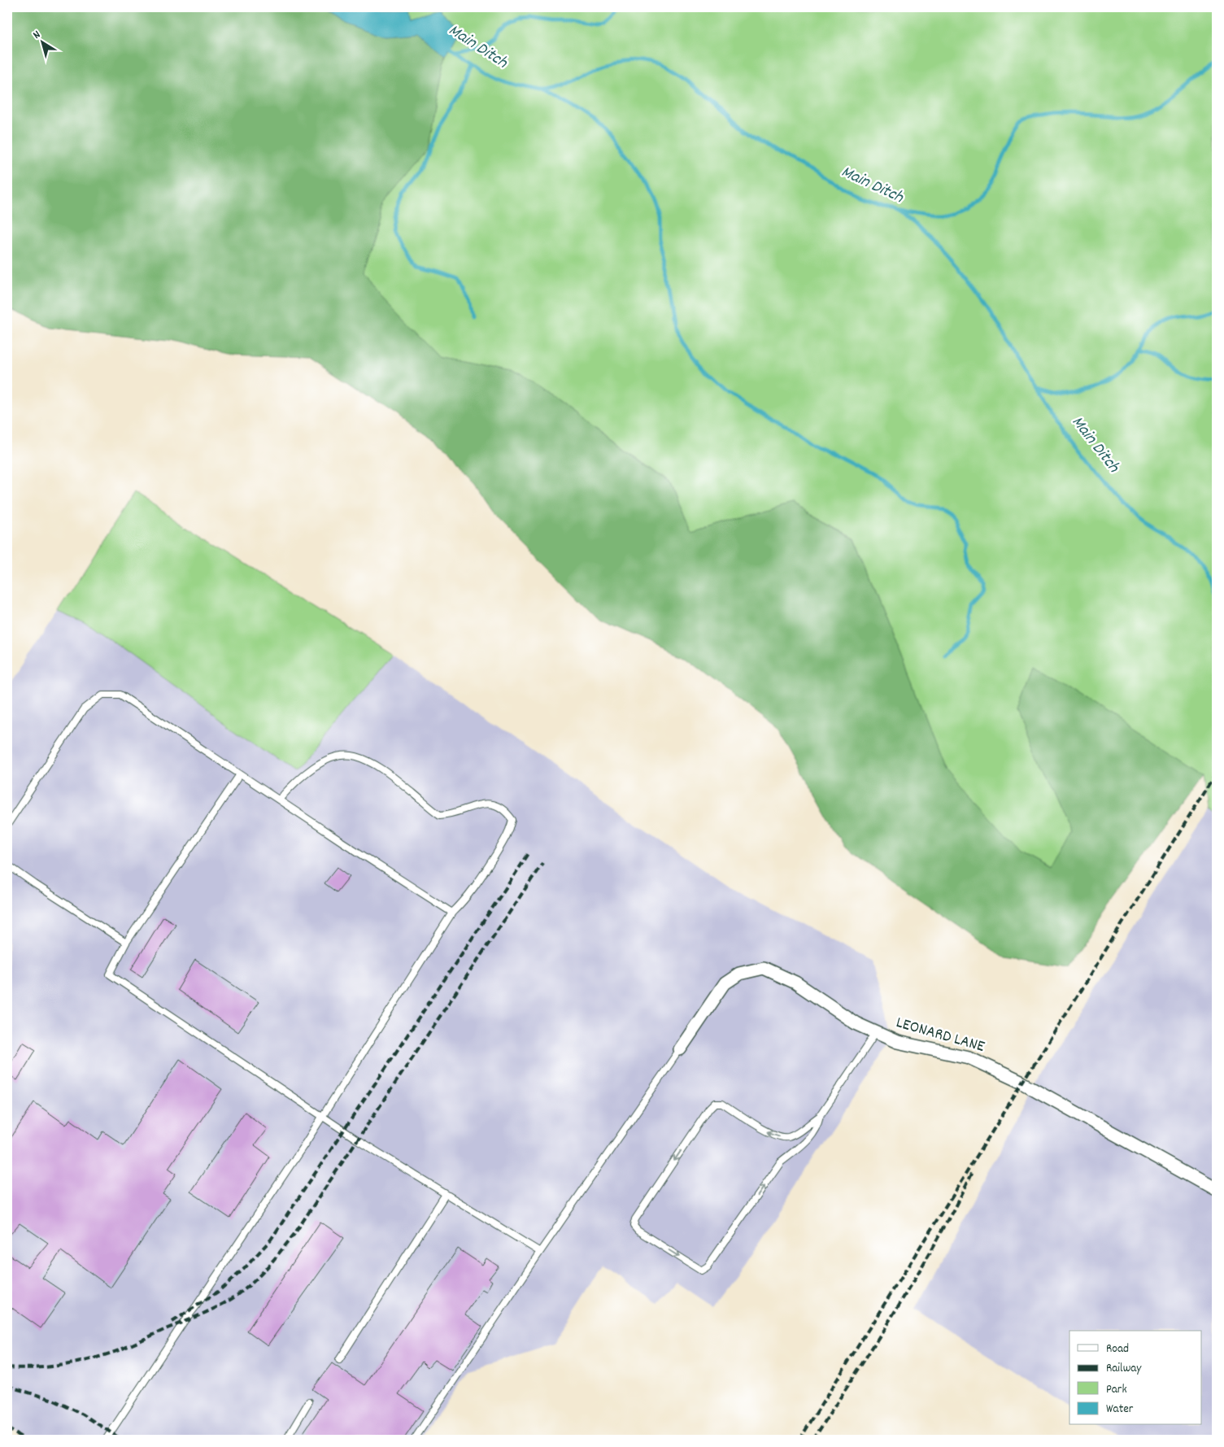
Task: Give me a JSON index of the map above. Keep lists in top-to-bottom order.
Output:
{
  "streets": {
    "street": ["LEONARD LANE"]
  },
  "water": ["Main Ditch"],
  "legend": [
    "Road",
    "Railway",
    "Park",
    "Water"
  ],
  "north": "top left"
}
